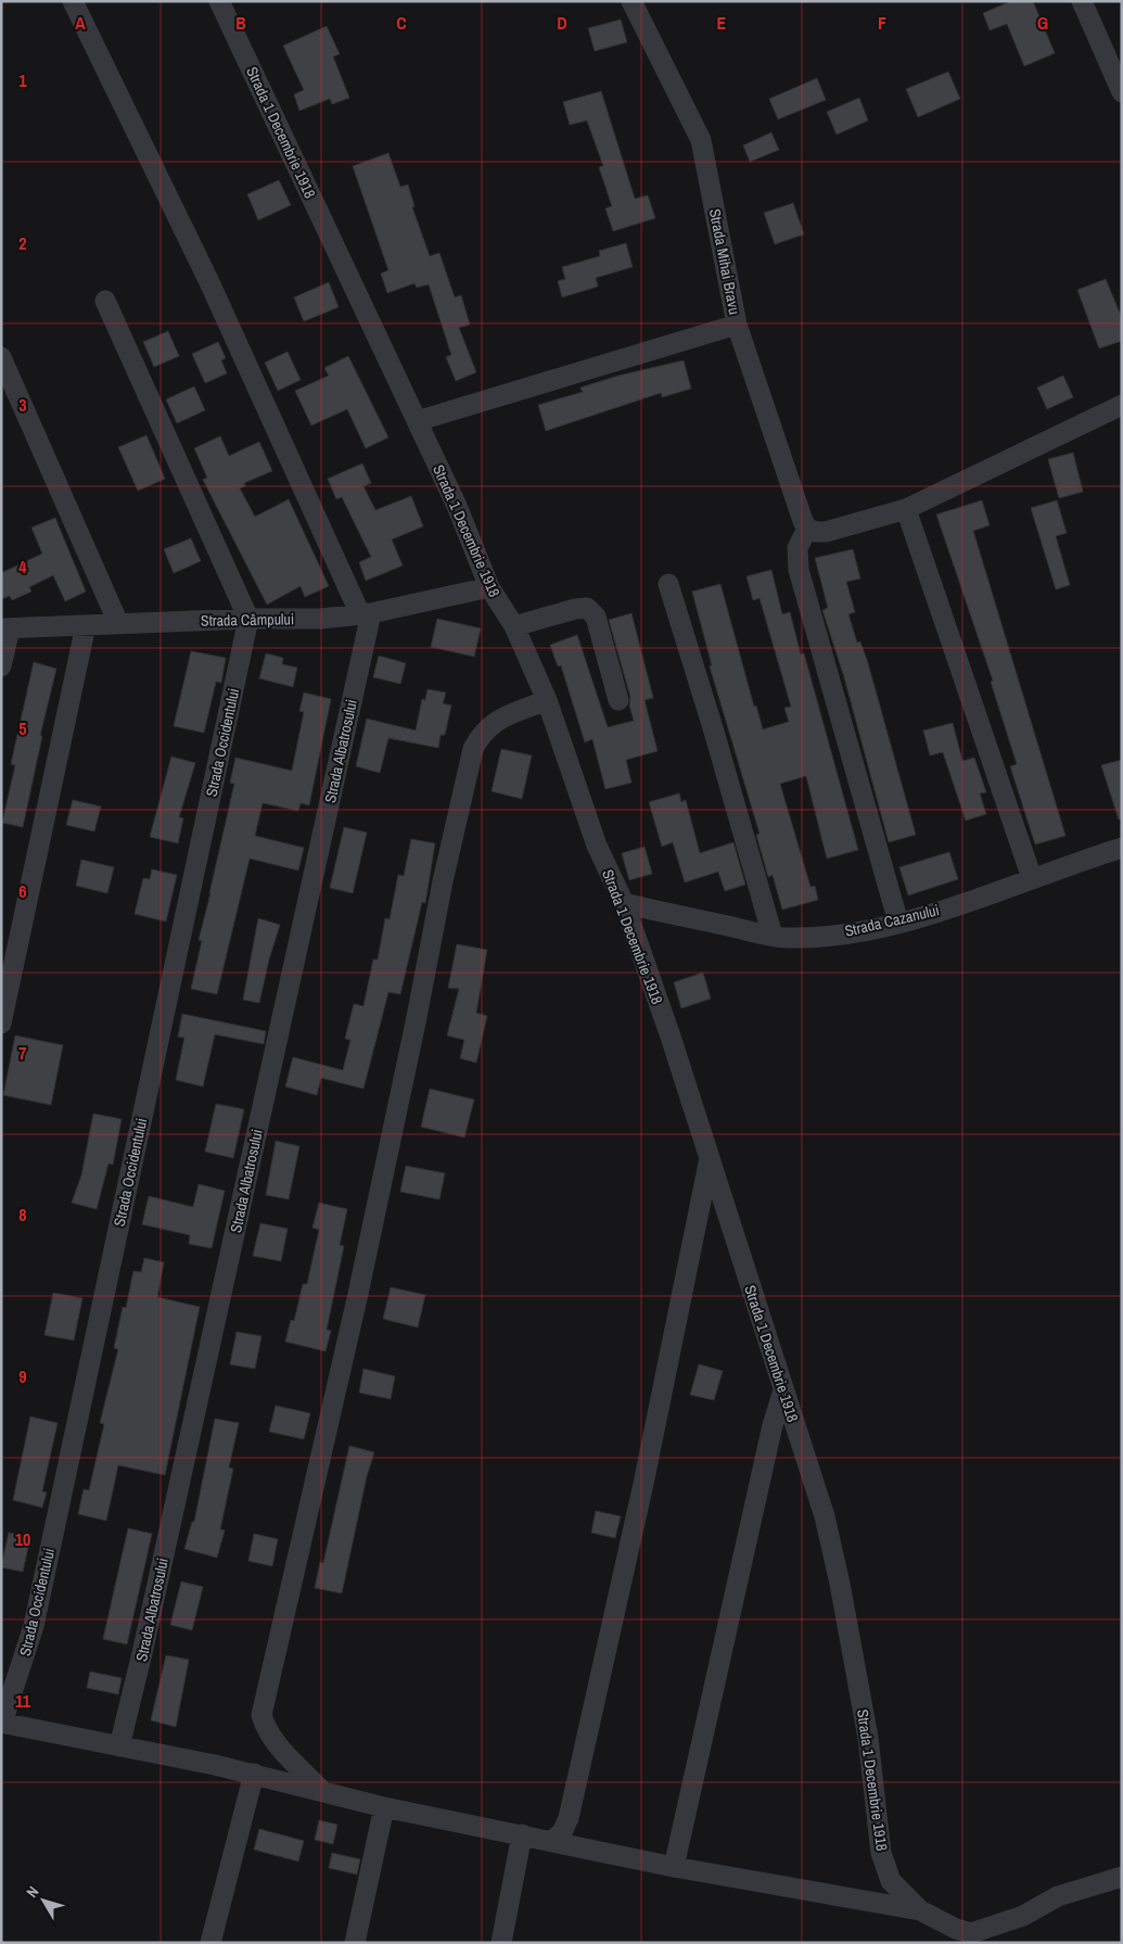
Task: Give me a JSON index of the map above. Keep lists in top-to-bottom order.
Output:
{
  "streets": {
    "street": [
      "Strada 1 Decembrie 1918",
      "Strada Mihai Bravu",
      "Strada Câmpului",
      "Strada Occidentului",
      "Strada Albatrosului",
      "Strada Cazanului"
    ]
  },
  "crossings": [
    ["Strada 1 Decembrie 1918", "Strada Câmpului"],
    ["Strada 1 Decembrie 1918", "Strada Cazanului"],
    ["Strada Câmpului", "Strada Occidentului"],
    ["Strada Câmpului", "Strada Albatrosului"]
  ],
  "north": "top left",
  "grid": {
    "columns": [
      "A",
      "B",
      "C",
      "D",
      "E",
      "F",
      "G"
    ],
    "rows": [
      "1",
      "2",
      "3",
      "4",
      "5",
      "6",
      "7",
      "8",
      "9",
      "10",
      "11"
    ]
  }
}
